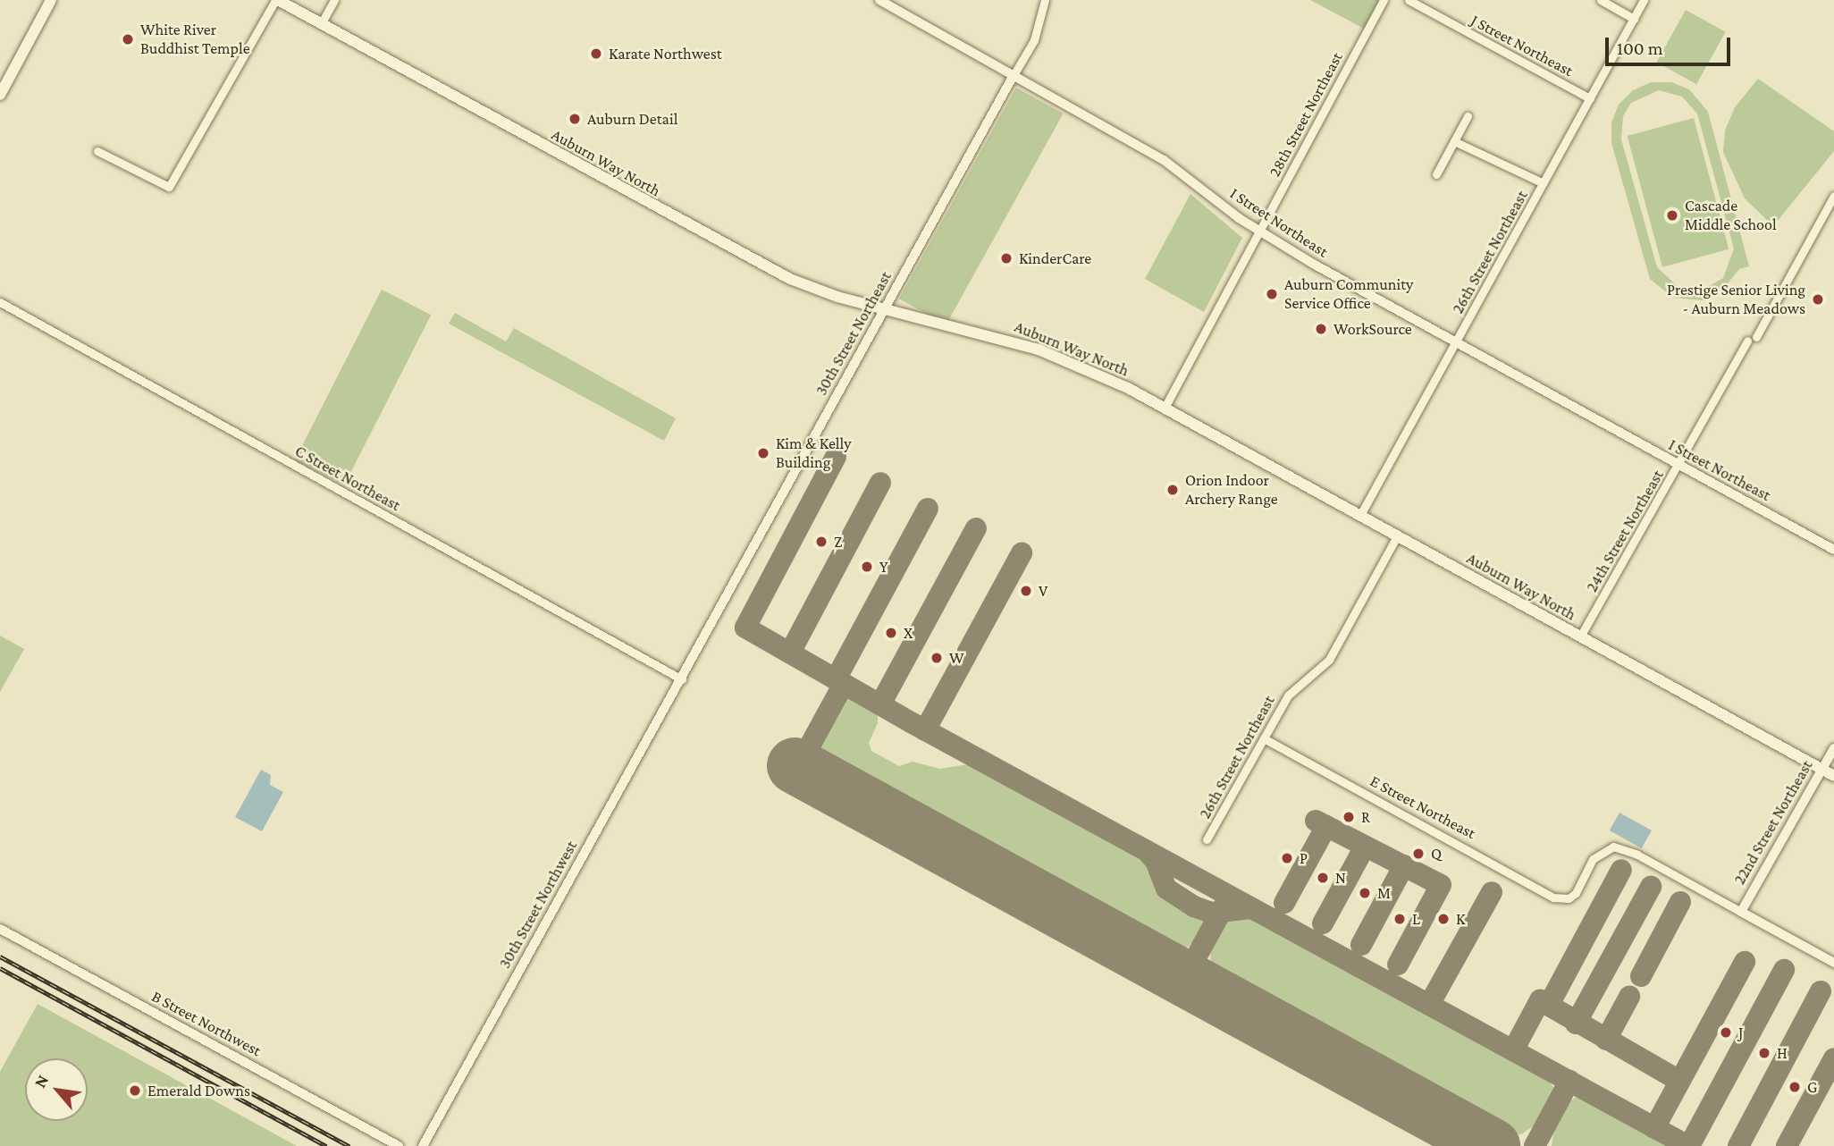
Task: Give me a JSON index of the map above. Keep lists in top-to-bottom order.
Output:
{
  "streets": {
    "main road": ["Auburn Way North"],
    "street": [
      "J Street Northeast",
      "28th Street Northeast",
      "I Street Northeast",
      "26th Street Northeast",
      "30th Street Northeast",
      "C Street Northeast",
      "24th Street Northeast",
      "E Street Northeast",
      "22nd Street Northeast",
      "30th Street Northwest",
      "B Street Northwest"
    ]
  },
  "crossings": [
    ["J Street Northeast", "26th Street Northeast"],
    ["28th Street Northeast", "Auburn Way North"],
    ["28th Street Northeast", "I Street Northeast"],
    ["Auburn Way North", "26th Street Northeast"],
    ["Auburn Way North", "30th Street Northeast"],
    ["Auburn Way North", "24th Street Northeast"],
    ["Auburn Way North", "22nd Street Northeast"],
    ["I Street Northeast", "26th Street Northeast"],
    ["I Street Northeast", "30th Street Northeast"],
    ["I Street Northeast", "24th Street Northeast"],
    ["26th Street Northeast", "E Street Northeast"],
    ["30th Street Northeast", "C Street Northeast"],
    ["30th Street Northeast", "30th Street Northwest"],
    ["C Street Northeast", "30th Street Northwest"],
    ["E Street Northeast", "22nd Street Northeast"]
  ],
  "places": [
    "White River Buddhist Temple",
    "Karate Northwest",
    "Auburn Detail",
    "Cascade Middle School",
    "KinderCare",
    "Auburn Community Service Office",
    "Prestige Senior Living - Auburn Meadows",
    "WorkSource",
    "Kim & Kelly Building",
    "Orion Indoor Archery Range",
    "Z",
    "Y",
    "V",
    "X",
    "W",
    "R",
    "Q",
    "P",
    "N",
    "M",
    "L",
    "K",
    "J",
    "H",
    "G",
    "Emerald Downs"
  ],
  "scale_bar": "100 m",
  "north": "top left"
}
